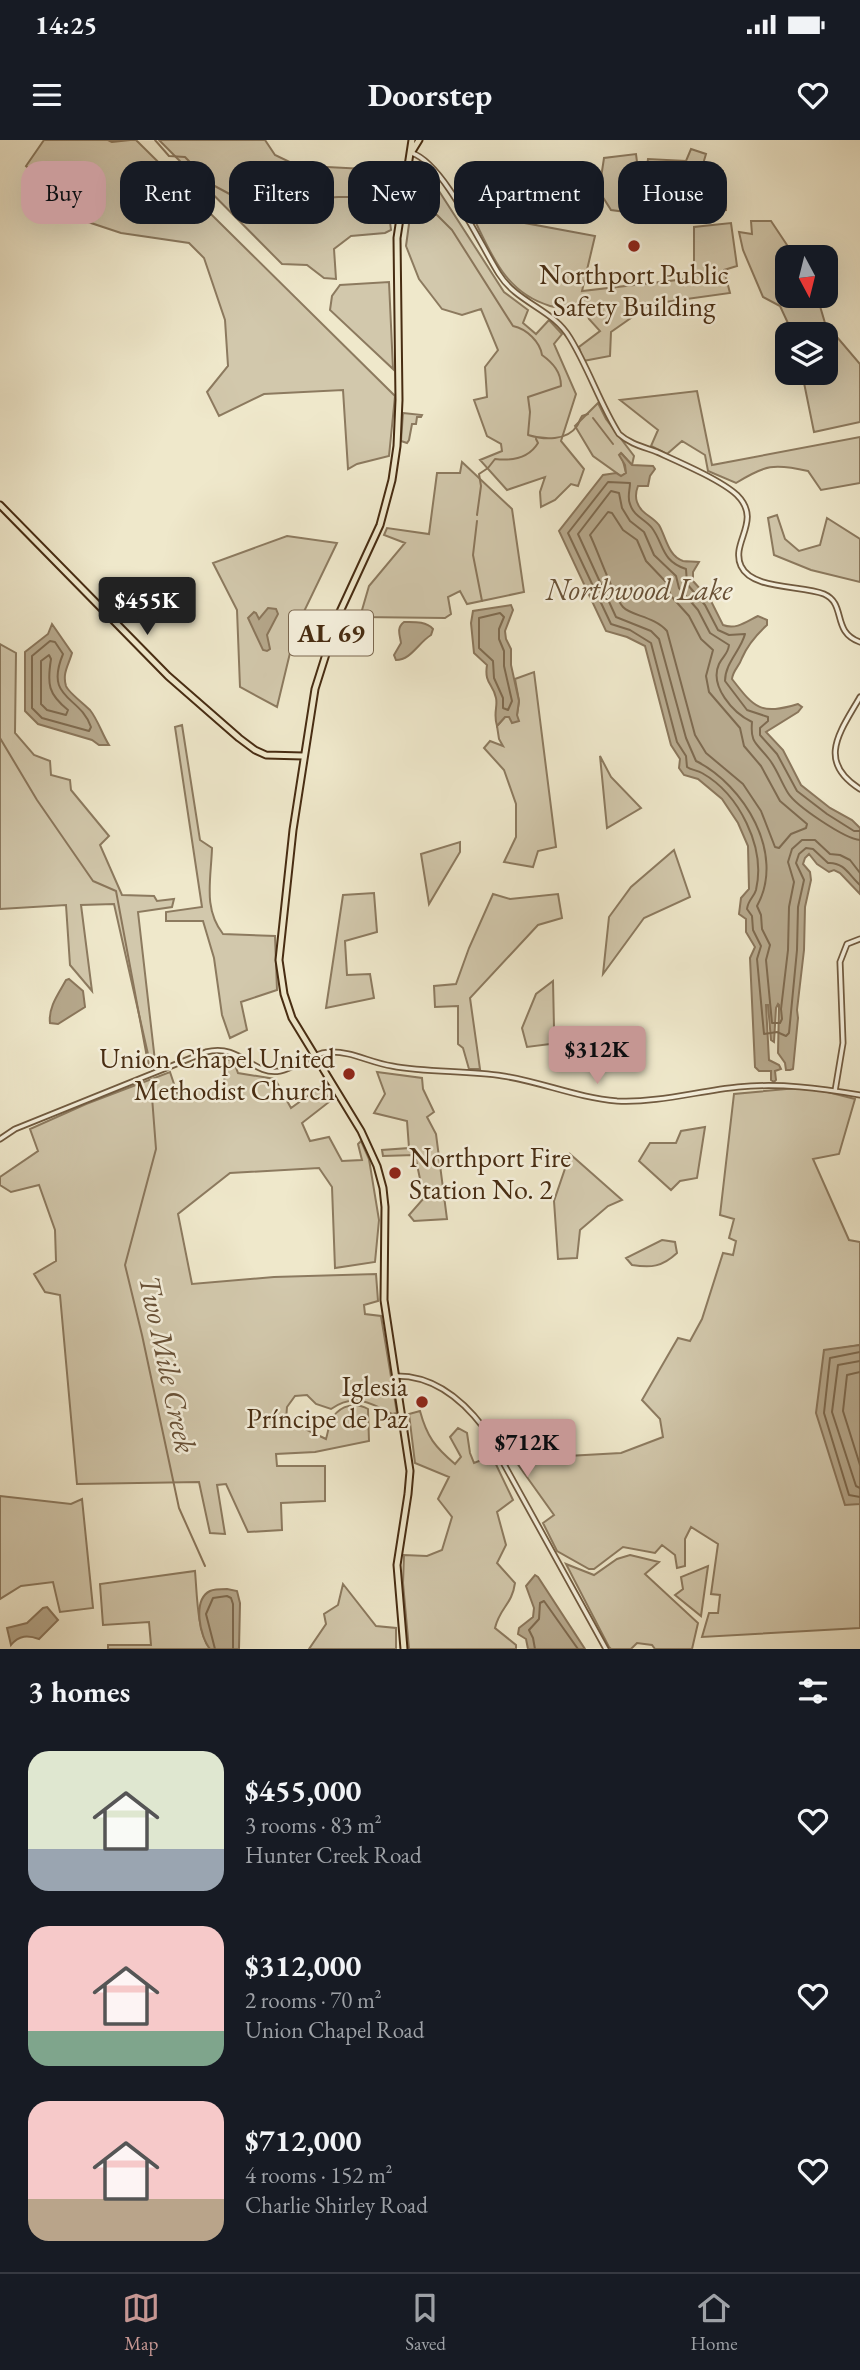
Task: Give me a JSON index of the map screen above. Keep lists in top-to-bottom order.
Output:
{
  "streets": {
    "main road": ["AL 69"]
  },
  "water": ["Northwood Lake", "Two Mile Creek"],
  "places": [
    "Northport Public Safety Building",
    "Union Chapel United Methodist Church",
    "Northport Fire Station No. 2",
    "Iglesia Príncipe de Paz"
  ],
  "north": "bottom",
  "page": {
    "status": "14:25",
    "header": "Doorstep",
    "chip": [
      "Buy",
      "Rent",
      "Filters",
      "New",
      "Apartment",
      "House"
    ],
    "price": ["$455K", "$312K", "$712K"],
    "heading": "3 homes",
    "list": [
      {
        "name": "$455,000",
        "note": "3 rooms · 83 m² · Hunter Creek Road"
      },
      {
        "name": "$312,000",
        "note": "2 rooms · 70 m² · Union Chapel Road"
      },
      {
        "name": "$712,000",
        "note": "4 rooms · 152 m² · Charlie Shirley Road"
      }
    ],
    "tabs": ["Map", "Saved", "Home"]
  }
}
